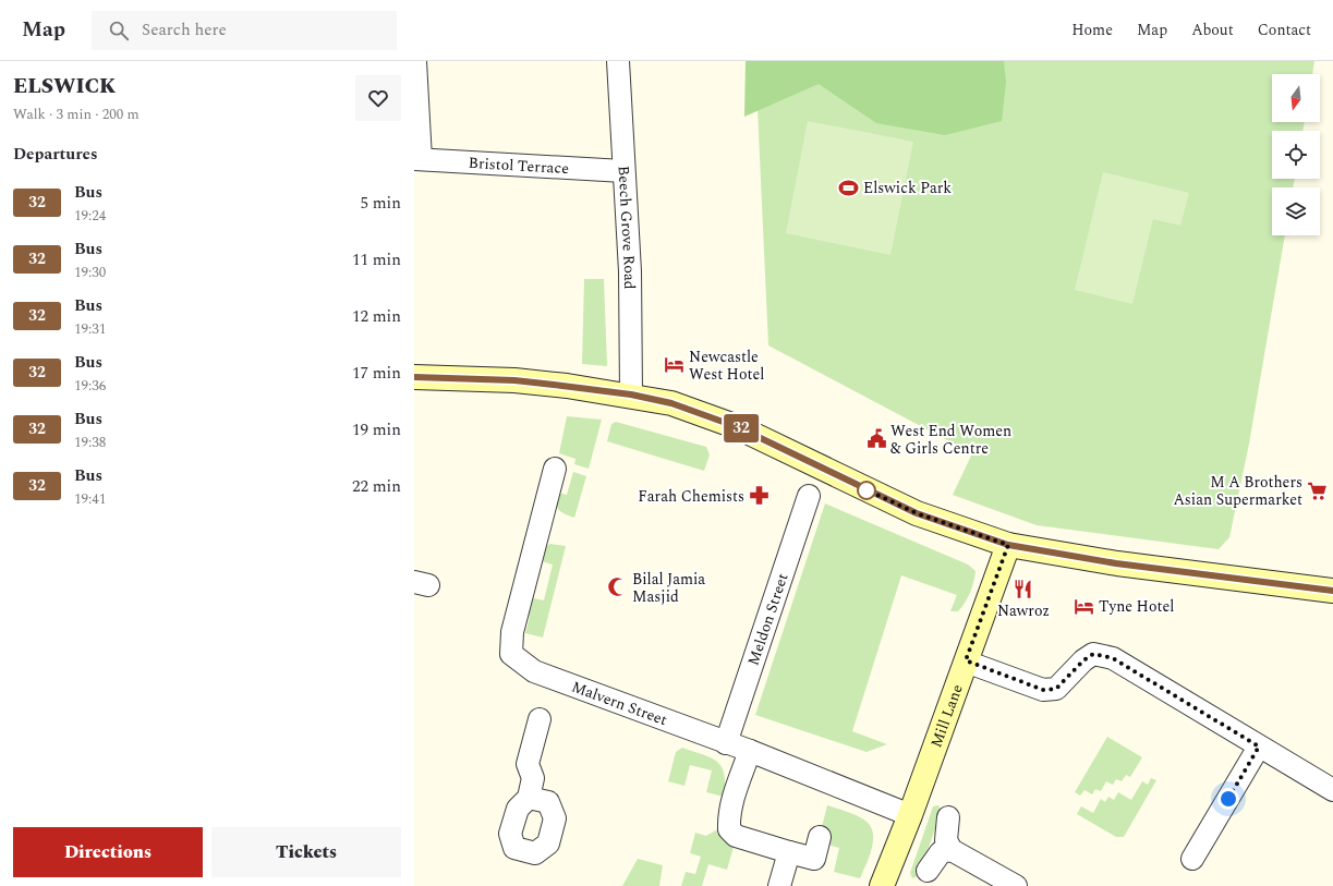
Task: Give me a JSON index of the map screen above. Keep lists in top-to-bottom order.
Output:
{
  "streets": {
    "main road": ["Mill Lane"],
    "street": [
      "Bristol Terrace",
      "Beech Grove Road",
      "Meldon Street",
      "Malvern Street"
    ]
  },
  "crossings": [
    ["Bristol Terrace", "Beech Grove Road"],
    ["Meldon Street", "Malvern Street"],
    ["Malvern Street", "Mill Lane"]
  ],
  "places": {
    "sports": ["Elswick Park"],
    "hotel": ["Newcastle West Hotel", "Tyne Hotel"],
    "public building": ["West End Women & Girls Centre"],
    "supermarket": ["M A Brothers Asian Supermarket"],
    "pharmacy": ["Farah Chemists"],
    "mosque": ["Bilal Jamia Masjid"],
    "restaurant": ["Nawroz"]
  },
  "lines": ["bus line 32"],
  "north": "bottom",
  "page": {
    "header": "Map",
    "search": "Search here",
    "nav": [
      "Home",
      "Map",
      "About",
      "Contact"
    ],
    "heading": [
      ["ELSWICK", "Walk · 3 min · 200 m"],
      "Departures"
    ],
    "on_map": "32",
    "list": [
      {
        "mark": "32",
        "name": "Bus",
        "note": "19:24",
        "value": "5 min"
      },
      {
        "mark": "32",
        "name": "Bus",
        "note": "19:30",
        "value": "11 min"
      },
      {
        "mark": "32",
        "name": "Bus",
        "note": "19:31",
        "value": "12 min"
      },
      {
        "mark": "32",
        "name": "Bus",
        "note": "19:36",
        "value": "17 min"
      },
      {
        "mark": "32",
        "name": "Bus",
        "note": "19:38",
        "value": "19 min"
      },
      {
        "mark": "32",
        "name": "Bus",
        "note": "19:41",
        "value": "22 min"
      }
    ],
    "buttons": ["Directions", "Tickets"]
  }
}
